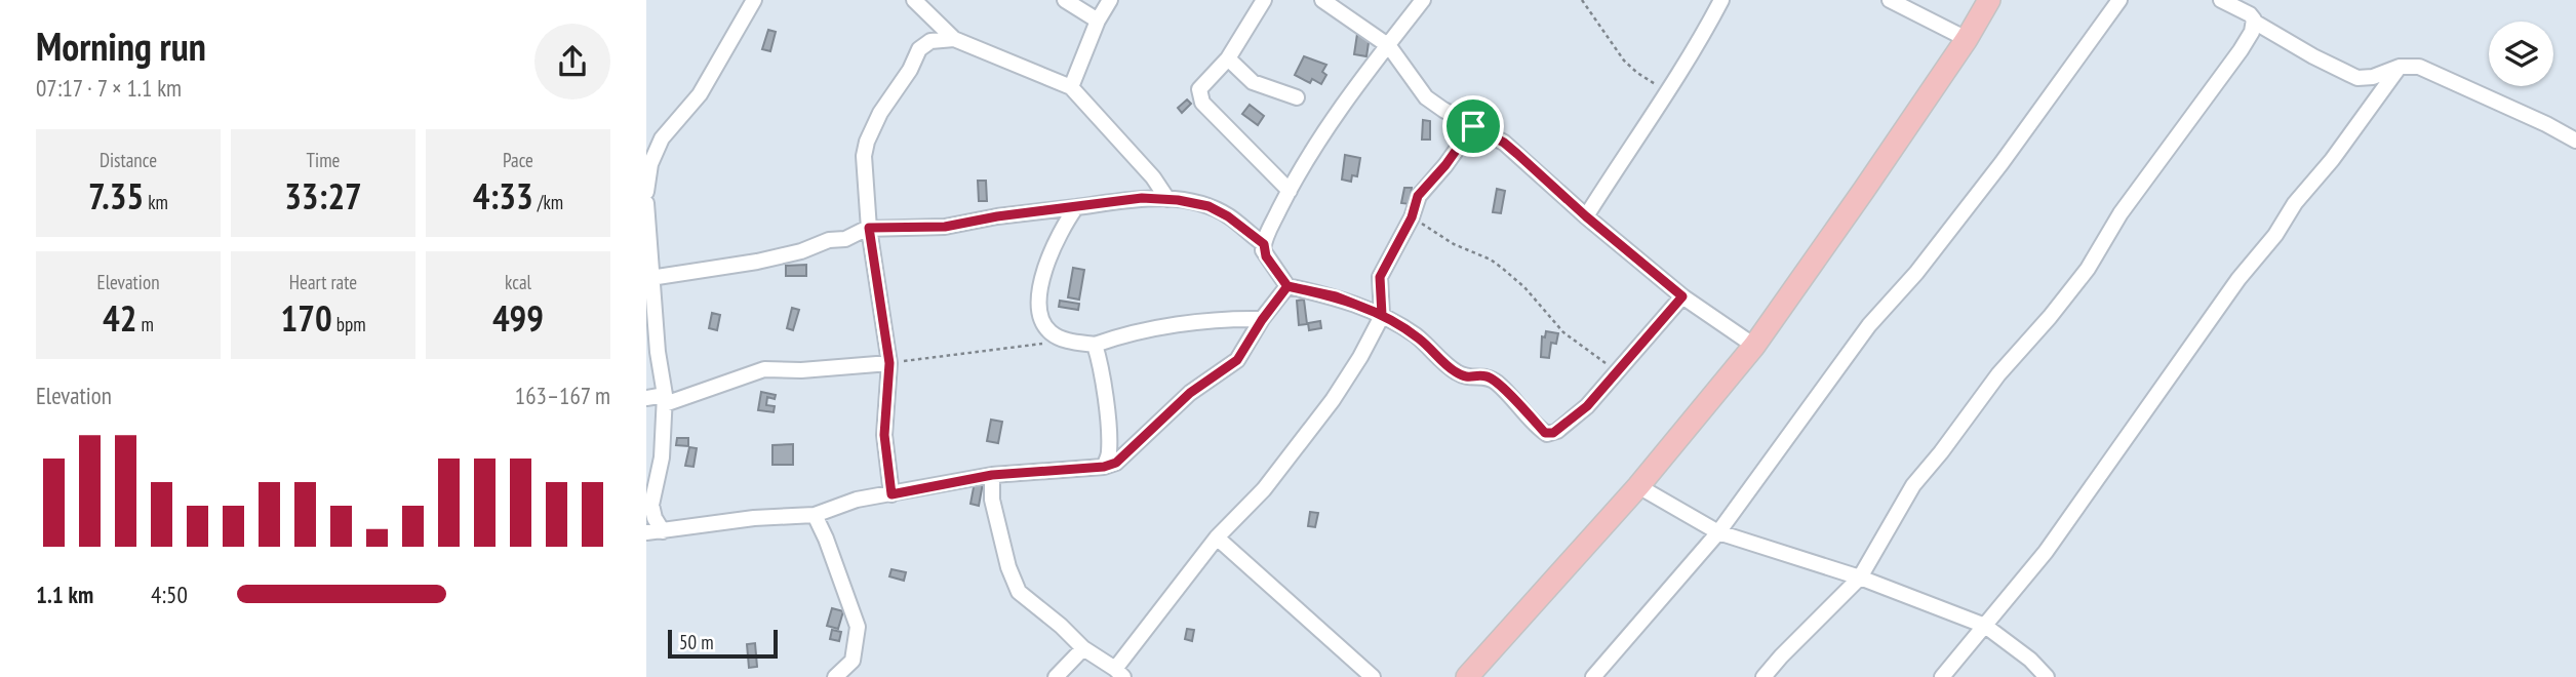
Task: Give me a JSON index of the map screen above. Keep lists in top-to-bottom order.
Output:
{
  "scale_bar": "50 m",
  "page": {
    "heading": ["Morning run", "07:17 · 7 × 1.1 km"],
    "stats": [
      ["Distance", "7.35 km"],
      ["Time", "33:27"],
      ["Pace", "4:33 /km"],
      ["Elevation", "42 m"],
      ["Heart rate", "170 bpm"],
      ["kcal", "499"]
    ],
    "chart": ["Elevation", "163–167 m"],
    "list": [
      {
        "name": "1.1 km",
        "note": "4:50"
      }
    ],
    "scale": "50 m"
  }
}
